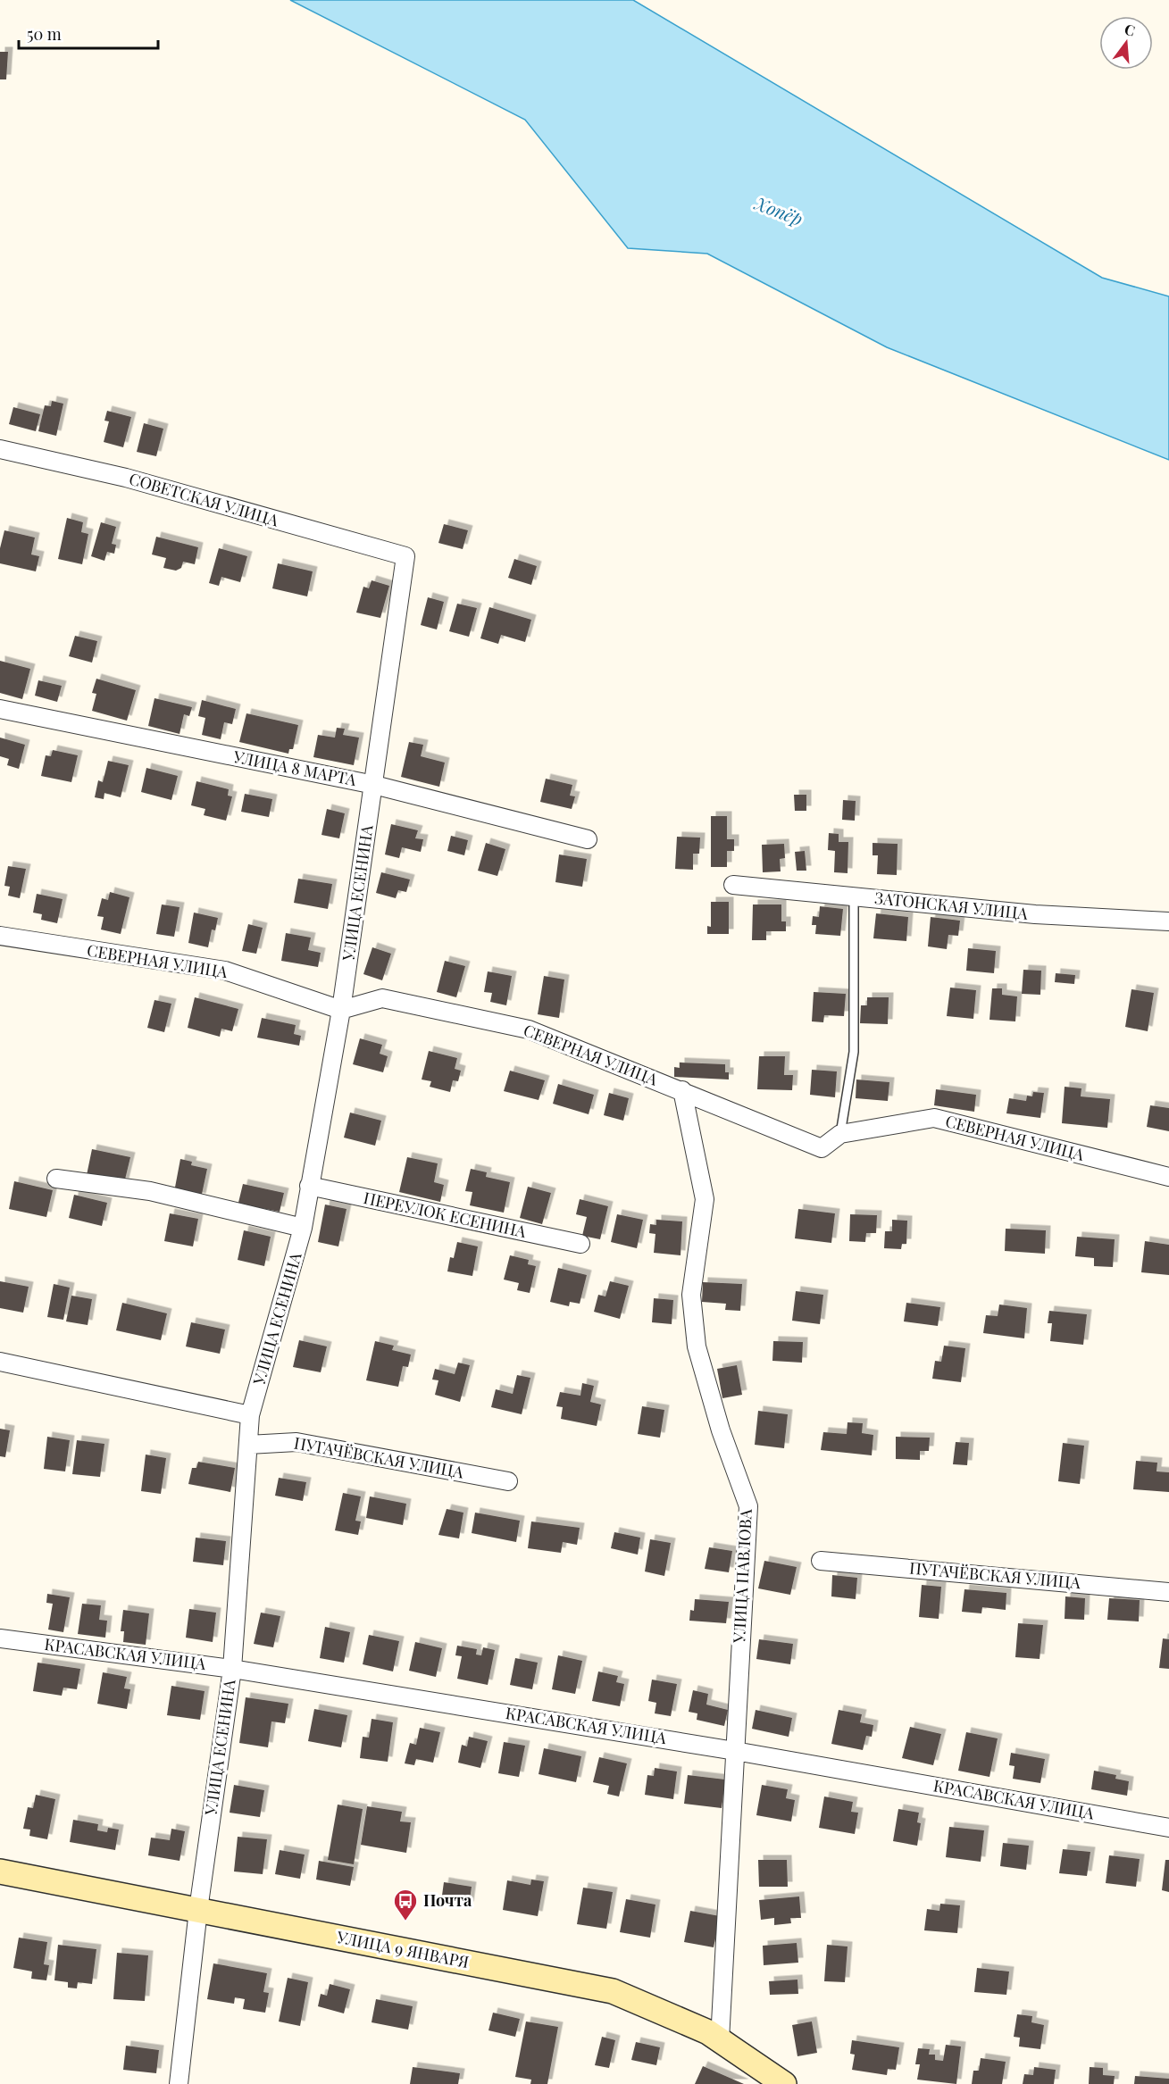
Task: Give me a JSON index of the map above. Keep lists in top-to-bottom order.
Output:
{
  "streets": {
    "main road": ["УЛИЦА 9 ЯНВАРЯ"],
    "street": [
      "СОВЕТСКАЯ УЛИЦА",
      "УЛИЦА 8 МАРТА",
      "УЛИЦА ЕСЕНИНА",
      "ЗАТОНСКАЯ УЛИЦА",
      "СЕВЕРНАЯ УЛИЦА",
      "ПЕРЕУЛОК ЕСЕНИНА",
      "ПУГАЧЁВСКАЯ УЛИЦА",
      "УЛИЦА ПАВЛОВА",
      "КРАСАВСКАЯ УЛИЦА"
    ]
  },
  "crossings": [
    ["СОВЕТСКАЯ УЛИЦА", "УЛИЦА ЕСЕНИНА"],
    ["УЛИЦА 8 МАРТА", "УЛИЦА ЕСЕНИНА"],
    ["УЛИЦА ЕСЕНИНА", "СЕВЕРНАЯ УЛИЦА"],
    ["УЛИЦА ЕСЕНИНА", "ПЕРЕУЛОК ЕСЕНИНА"],
    ["УЛИЦА ЕСЕНИНА", "ПУГАЧЁВСКАЯ УЛИЦА"],
    ["УЛИЦА ЕСЕНИНА", "КРАСАВСКАЯ УЛИЦА"],
    ["УЛИЦА ЕСЕНИНА", "УЛИЦА 9 ЯНВАРЯ"],
    ["СЕВЕРНАЯ УЛИЦА", "УЛИЦА ПАВЛОВА"],
    ["УЛИЦА ПАВЛОВА", "КРАСАВСКАЯ УЛИЦА"],
    ["УЛИЦА ПАВЛОВА", "УЛИЦА 9 ЯНВАРЯ"]
  ],
  "water": ["Хопёр"],
  "places": {
    "bus stop": ["Почта"]
  },
  "scale_bar": "50 m",
  "north": "top"
}
